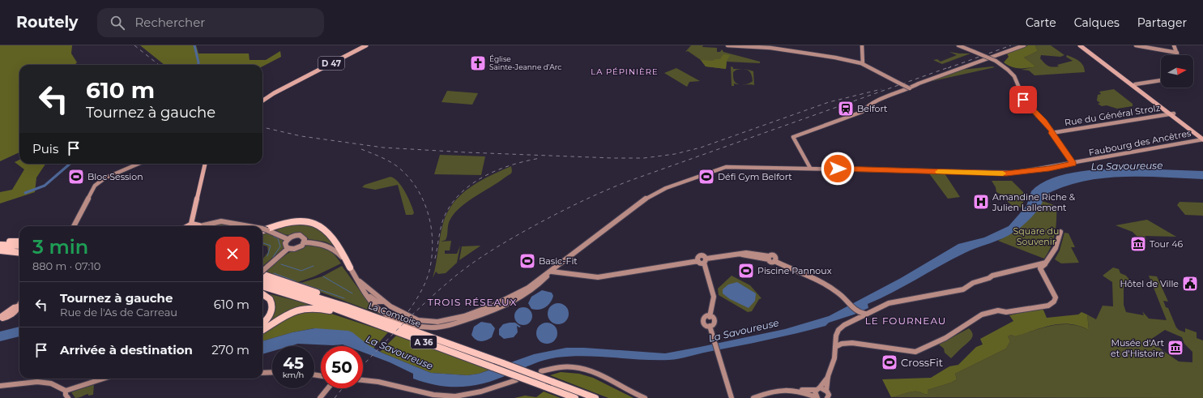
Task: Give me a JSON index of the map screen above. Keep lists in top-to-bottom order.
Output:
{
  "streets": {
    "highway": ["La Comtoise", "A 36"],
    "main road": ["D 47", "Rue du Général Strolz", "Faubourg des Ancêtres"]
  },
  "districts": ["LA PÉPINIÈRE", "TROIS RÉSEAUX", "LE FOURNEAU"],
  "water": ["La Savoureuse"],
  "parks": ["Square du Souvenir"],
  "places": {
    "church": ["Église Sainte-Jeanne d'Arc"],
    "station": ["Belfort"],
    "sports": [
      "Bloc Session",
      "Défi Gym Belfort",
      "Basic-Fit",
      "Piscine Pannoux",
      "CrossFit"
    ],
    "hospital": ["Amandine Riche & Julien Lallement"],
    "museum": ["Tour 46", "Musée d'Art et d'Histoire"],
    "public building": ["Hôtel de Ville"]
  },
  "north": "right",
  "page": {
    "header": "Routely",
    "search": "Rechercher",
    "nav": ["Carte", "Calques", "Partager"],
    "turn": ["610 m", "Tournez à gauche"],
    "then": "Puis",
    "heading": ["3 min", "880 m · 07:10"],
    "list": [
      {
        "name": "Tournez à gauche",
        "note": "Rue de l'As de Carreau",
        "value": "610 m"
      },
      {
        "name": "Arrivée à destination",
        "value": "270 m"
      }
    ],
    "speed": "45 km/h",
    "limit": "50"
  }
}
